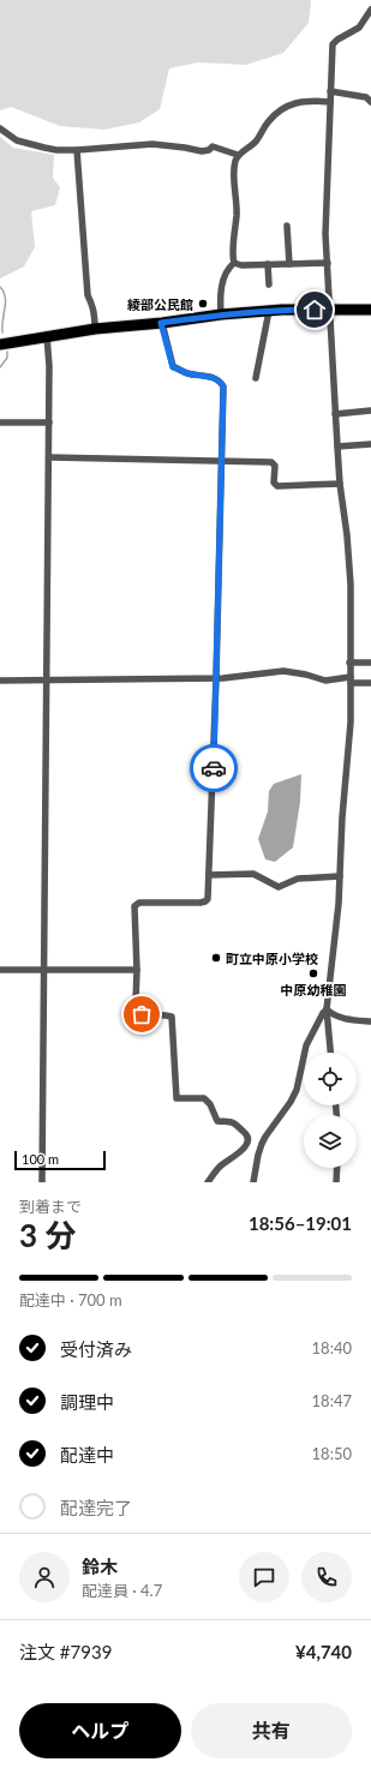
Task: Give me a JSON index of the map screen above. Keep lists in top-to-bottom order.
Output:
{
  "places": ["綾部公民館", "町立中原小学校", "中原幼稚園"],
  "scale_bar": "100 m",
  "page": {
    "scale": "100 m",
    "heading": ["3 分", "到着まで", "18:56–19:01"],
    "panel": [
      "鈴木",
      "配達員 · 4.7",
      "注文 #7939",
      "¥4,740"
    ],
    "bar": "配達中 · 700 m",
    "list": [
      ["受付済み", "18:40"],
      ["調理中", "18:47"],
      ["配達中", "18:50"],
      "配達完了"
    ],
    "buttons": ["ヘルプ", "共有"]
  }
}
